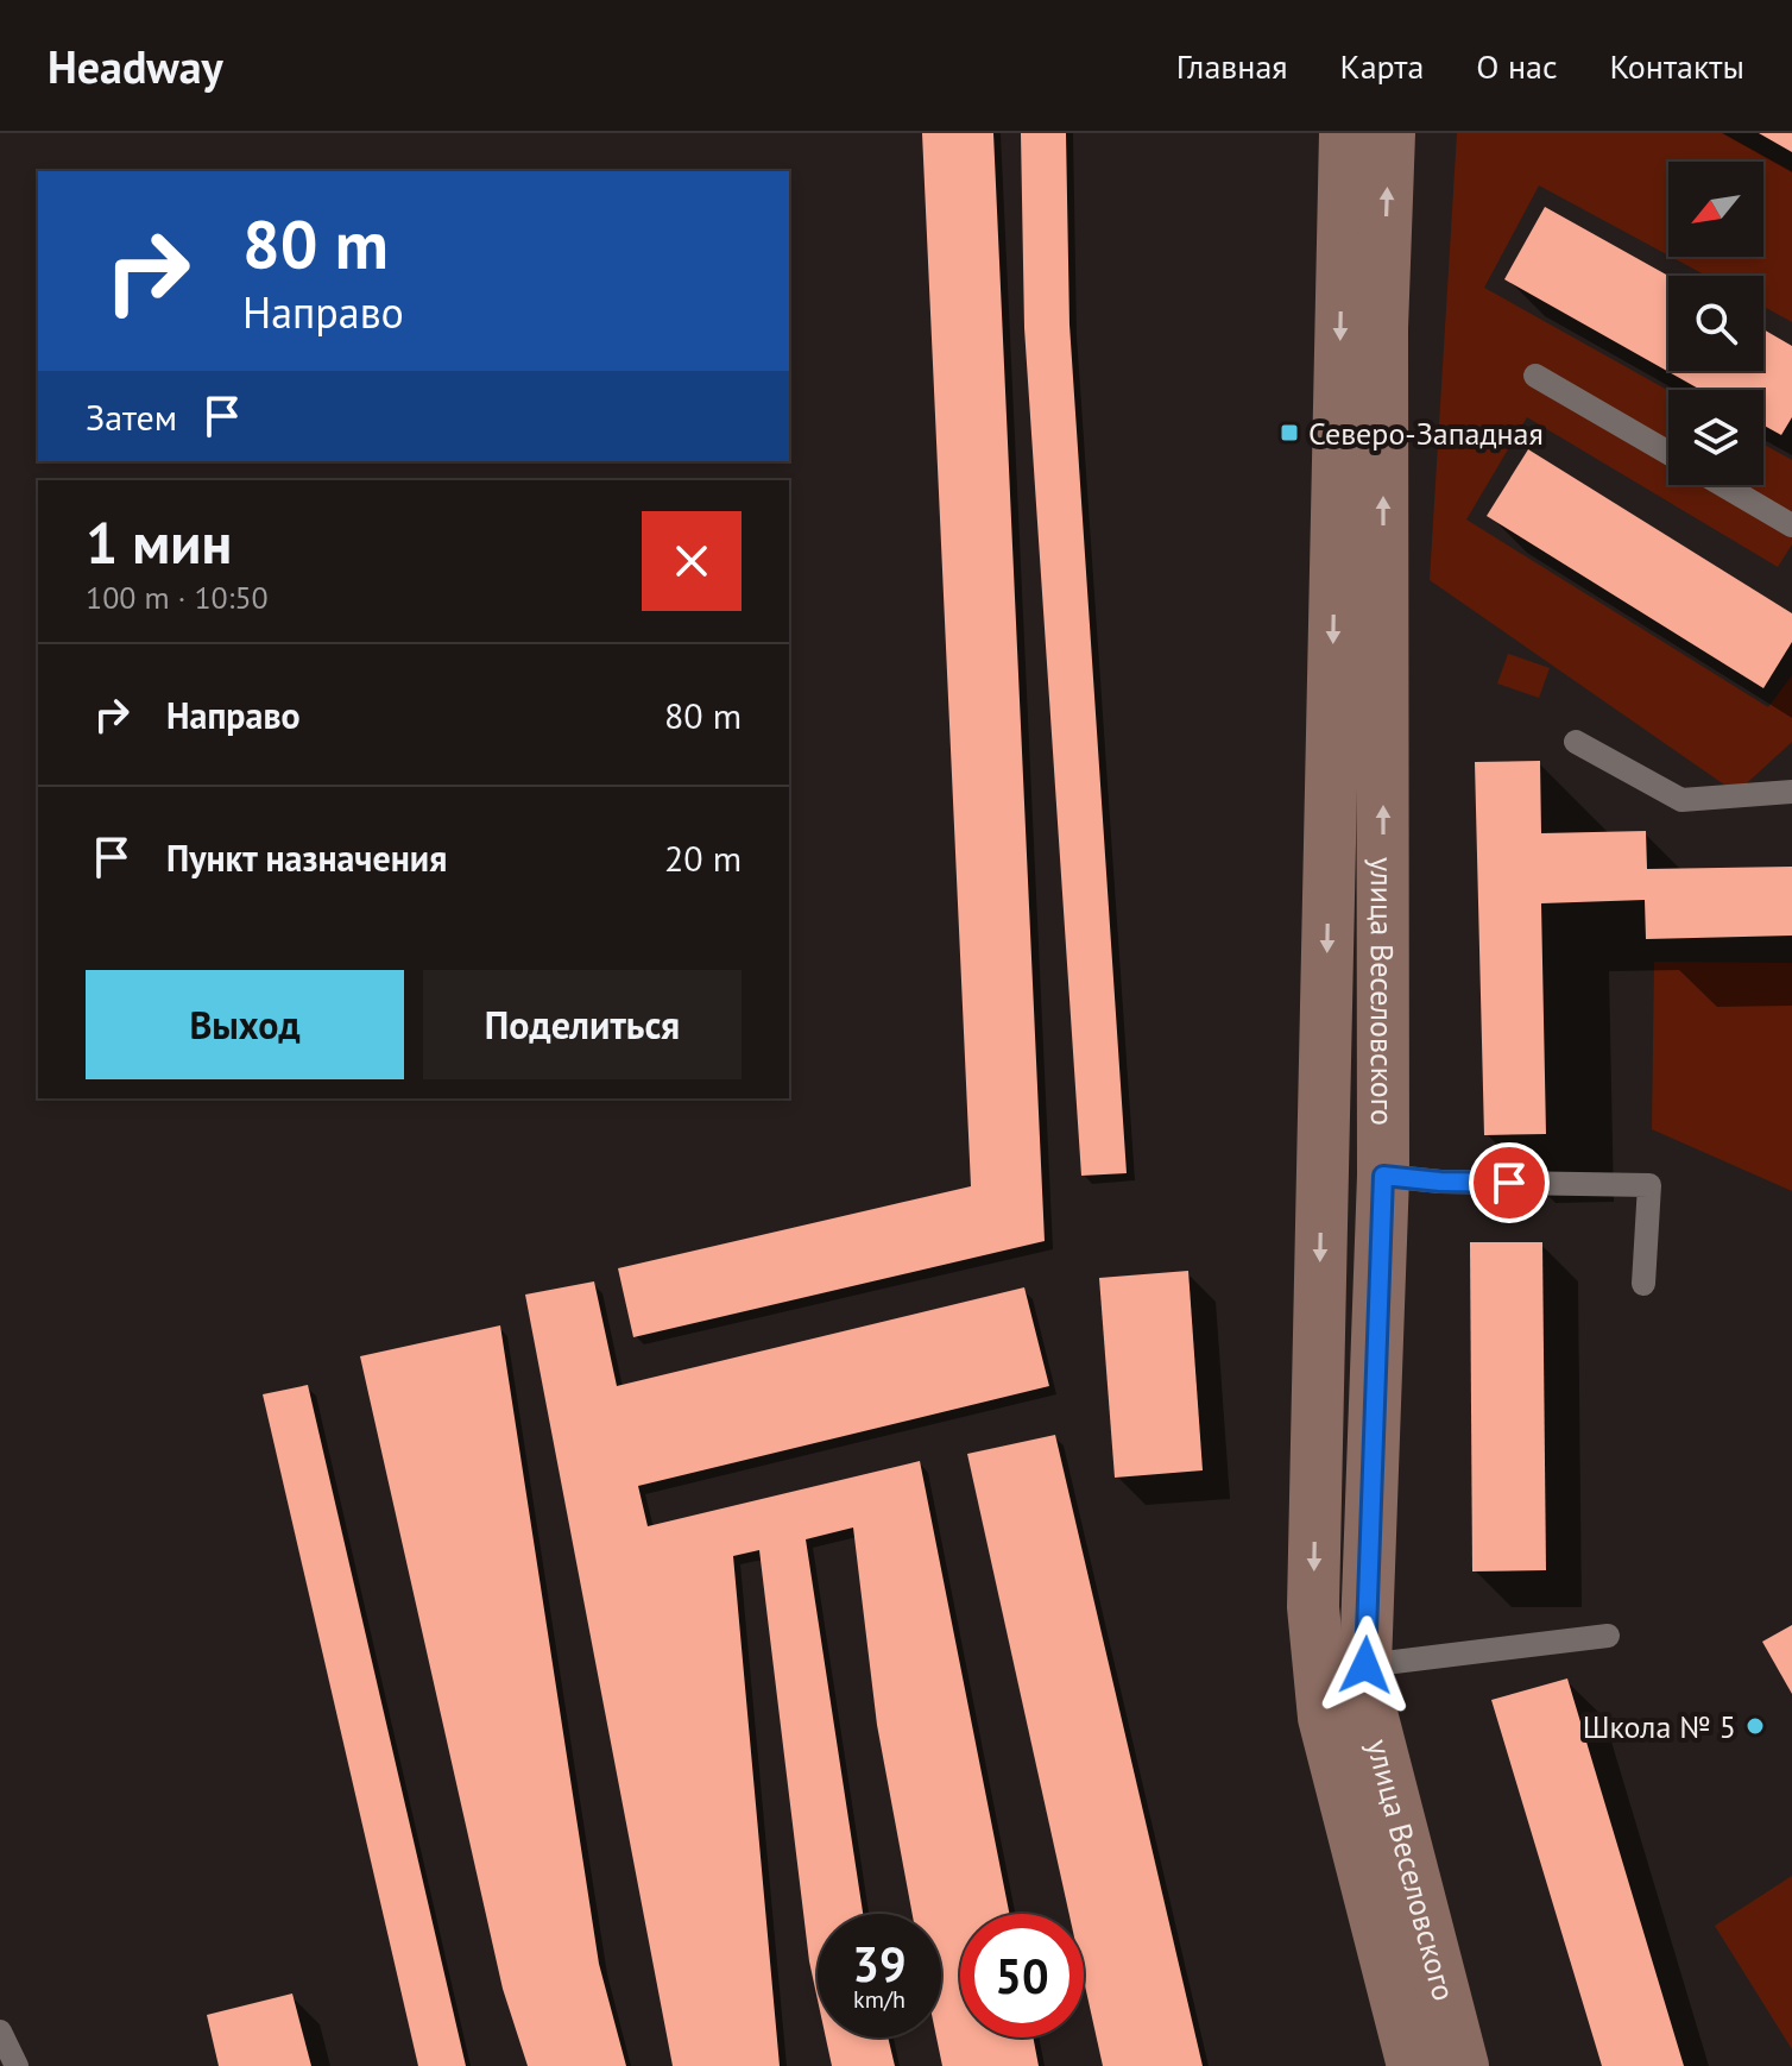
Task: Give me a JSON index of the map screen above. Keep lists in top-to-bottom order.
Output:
{
  "streets": {
    "main road": ["улица Веселовского"]
  },
  "places": {
    "transit": ["Северо-Западная"],
    "other": ["Школа № 5"]
  },
  "north": "bottom left",
  "page": {
    "header": "Headway",
    "nav": [
      "Главная",
      "Карта",
      "О нас",
      "Контакты"
    ],
    "turn": ["80 m", "Направо"],
    "then": "Затем",
    "heading": ["1 мин", "100 m · 10:50"],
    "list": [
      {
        "name": "Направо",
        "value": "80 m"
      },
      {
        "name": "Пункт назначения",
        "value": "20 m"
      }
    ],
    "buttons": ["Выход", "Поделиться"],
    "speed": "39 km/h",
    "limit": "50"
  }
}
